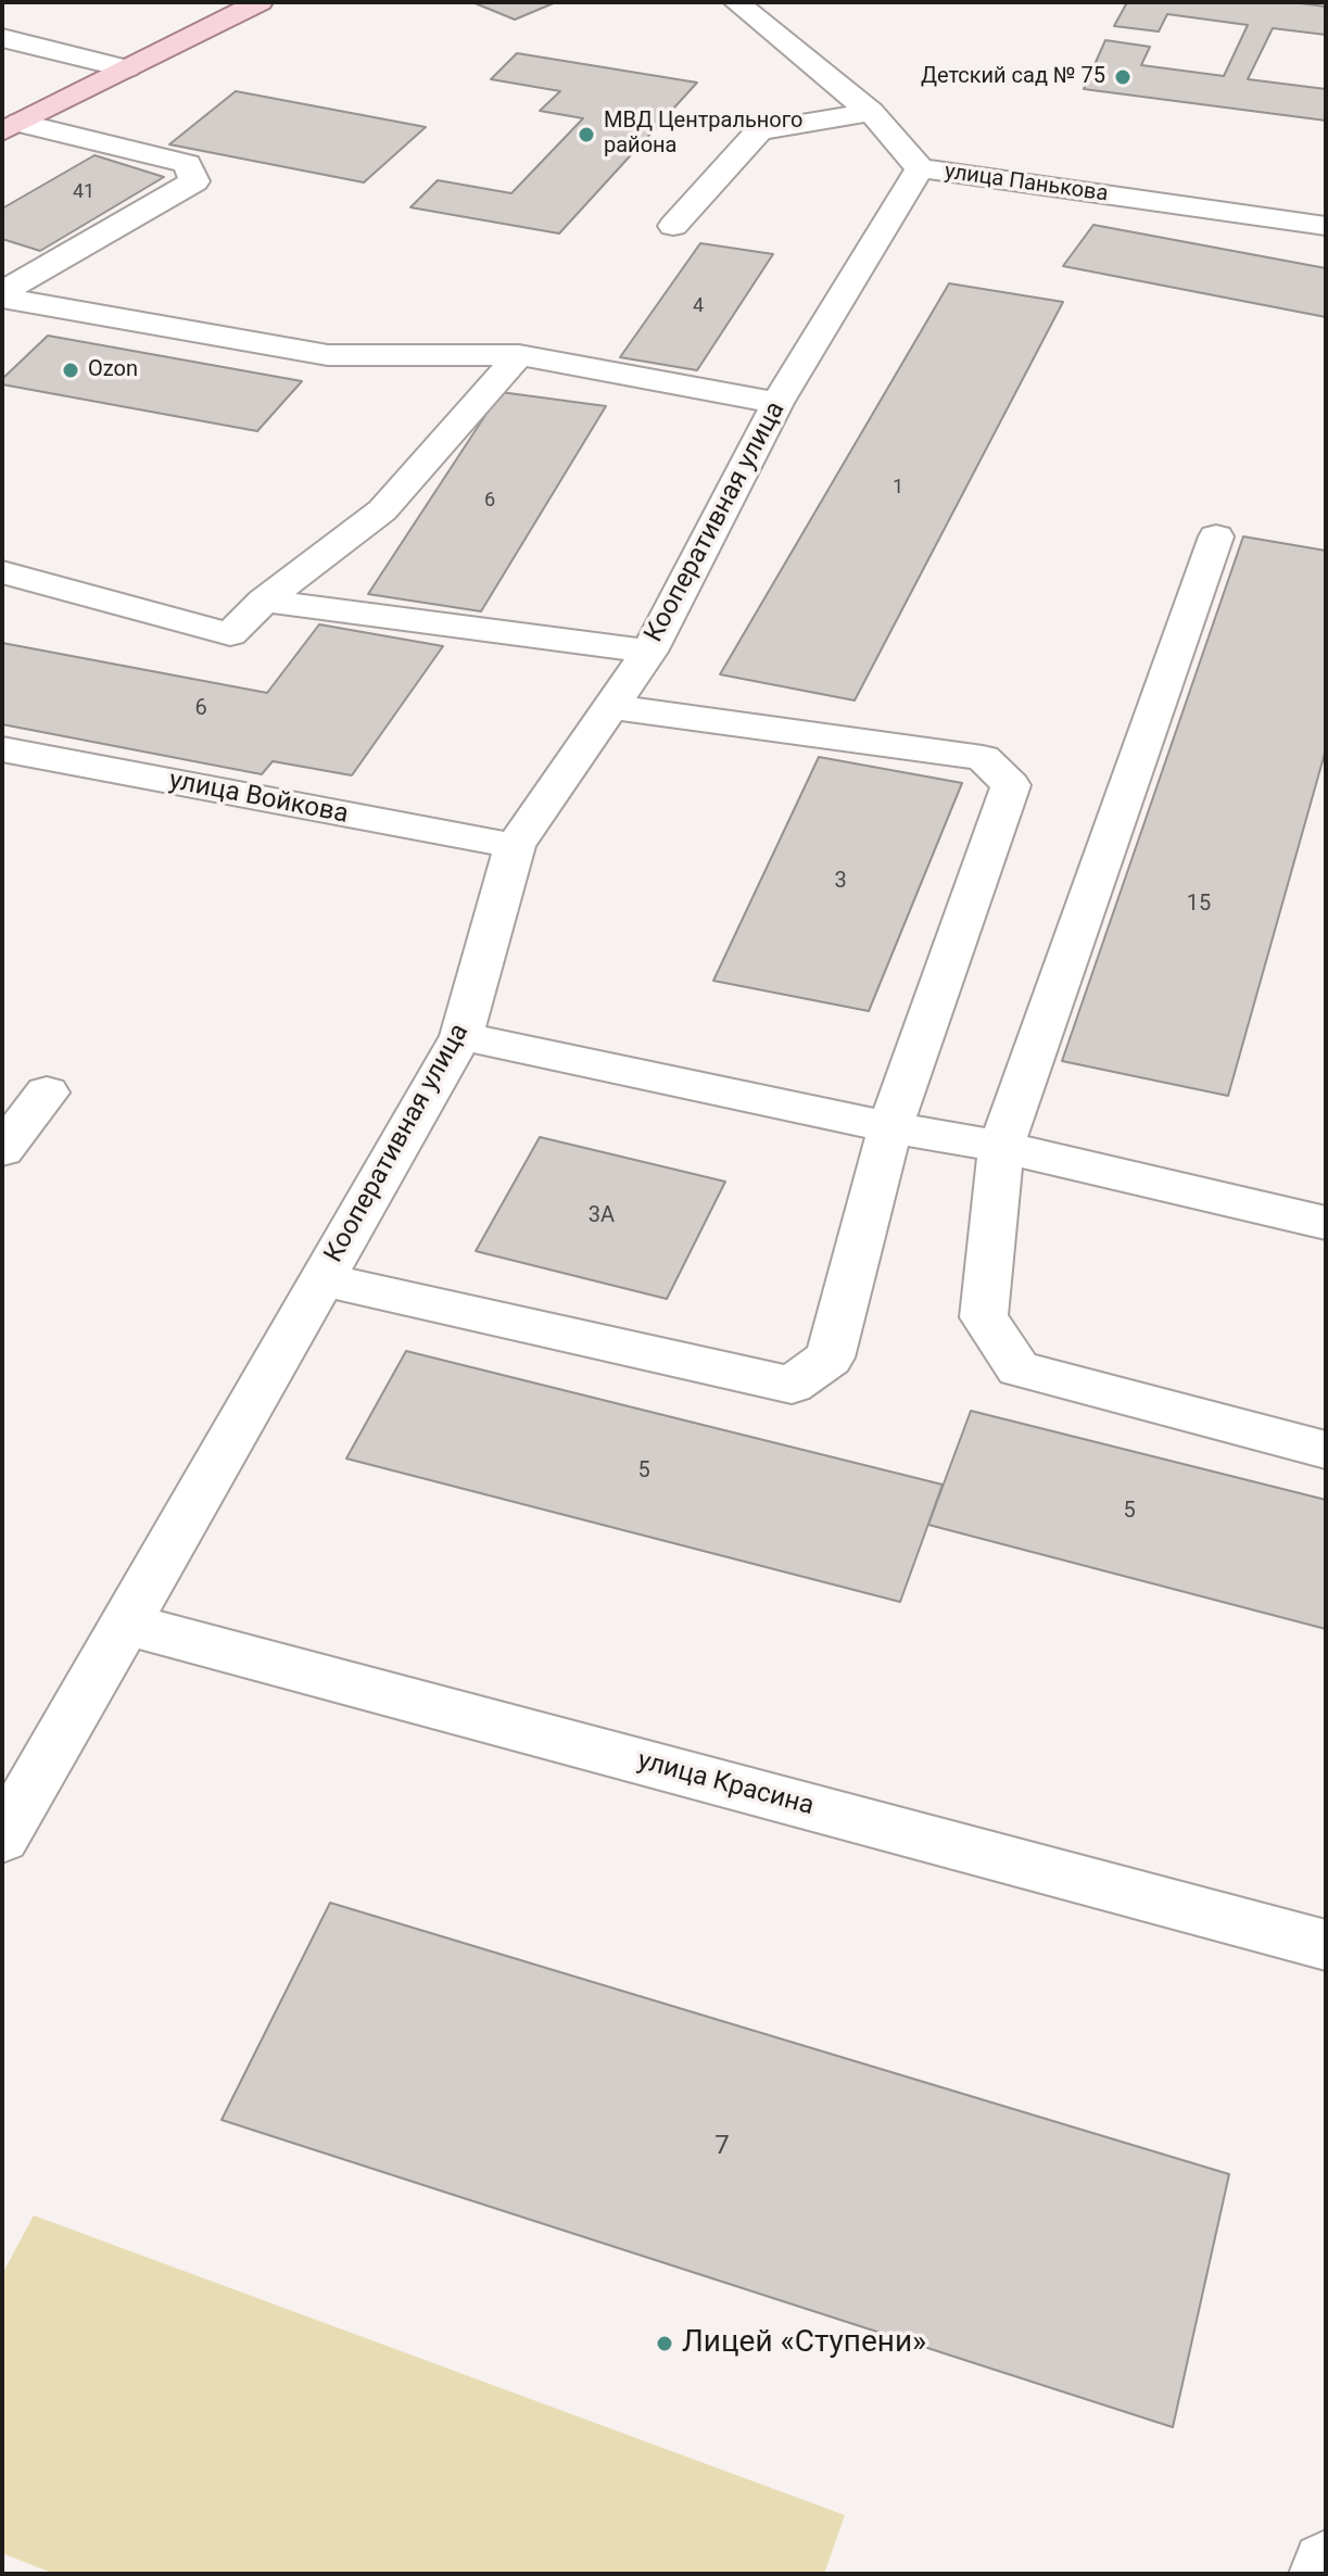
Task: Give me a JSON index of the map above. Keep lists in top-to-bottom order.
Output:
{
  "streets": {
    "street": [
      "улица Панькова",
      "Кооперативная улица",
      "улица Войкова",
      "улица Красина"
    ]
  },
  "crossings": [
    ["улица Панькова", "Кооперативная улица"],
    ["Кооперативная улица", "улица Войкова"],
    ["Кооперативная улица", "улица Красина"]
  ],
  "places": [
    "Детский сад № 75",
    "МВД Центрального района",
    "Ozon",
    "Лицей «Ступени»"
  ],
  "house_numbers": [
    "41",
    "4",
    "1",
    "6",
    "6",
    "3",
    "15",
    "3А",
    "5",
    "5",
    "7"
  ]
}
